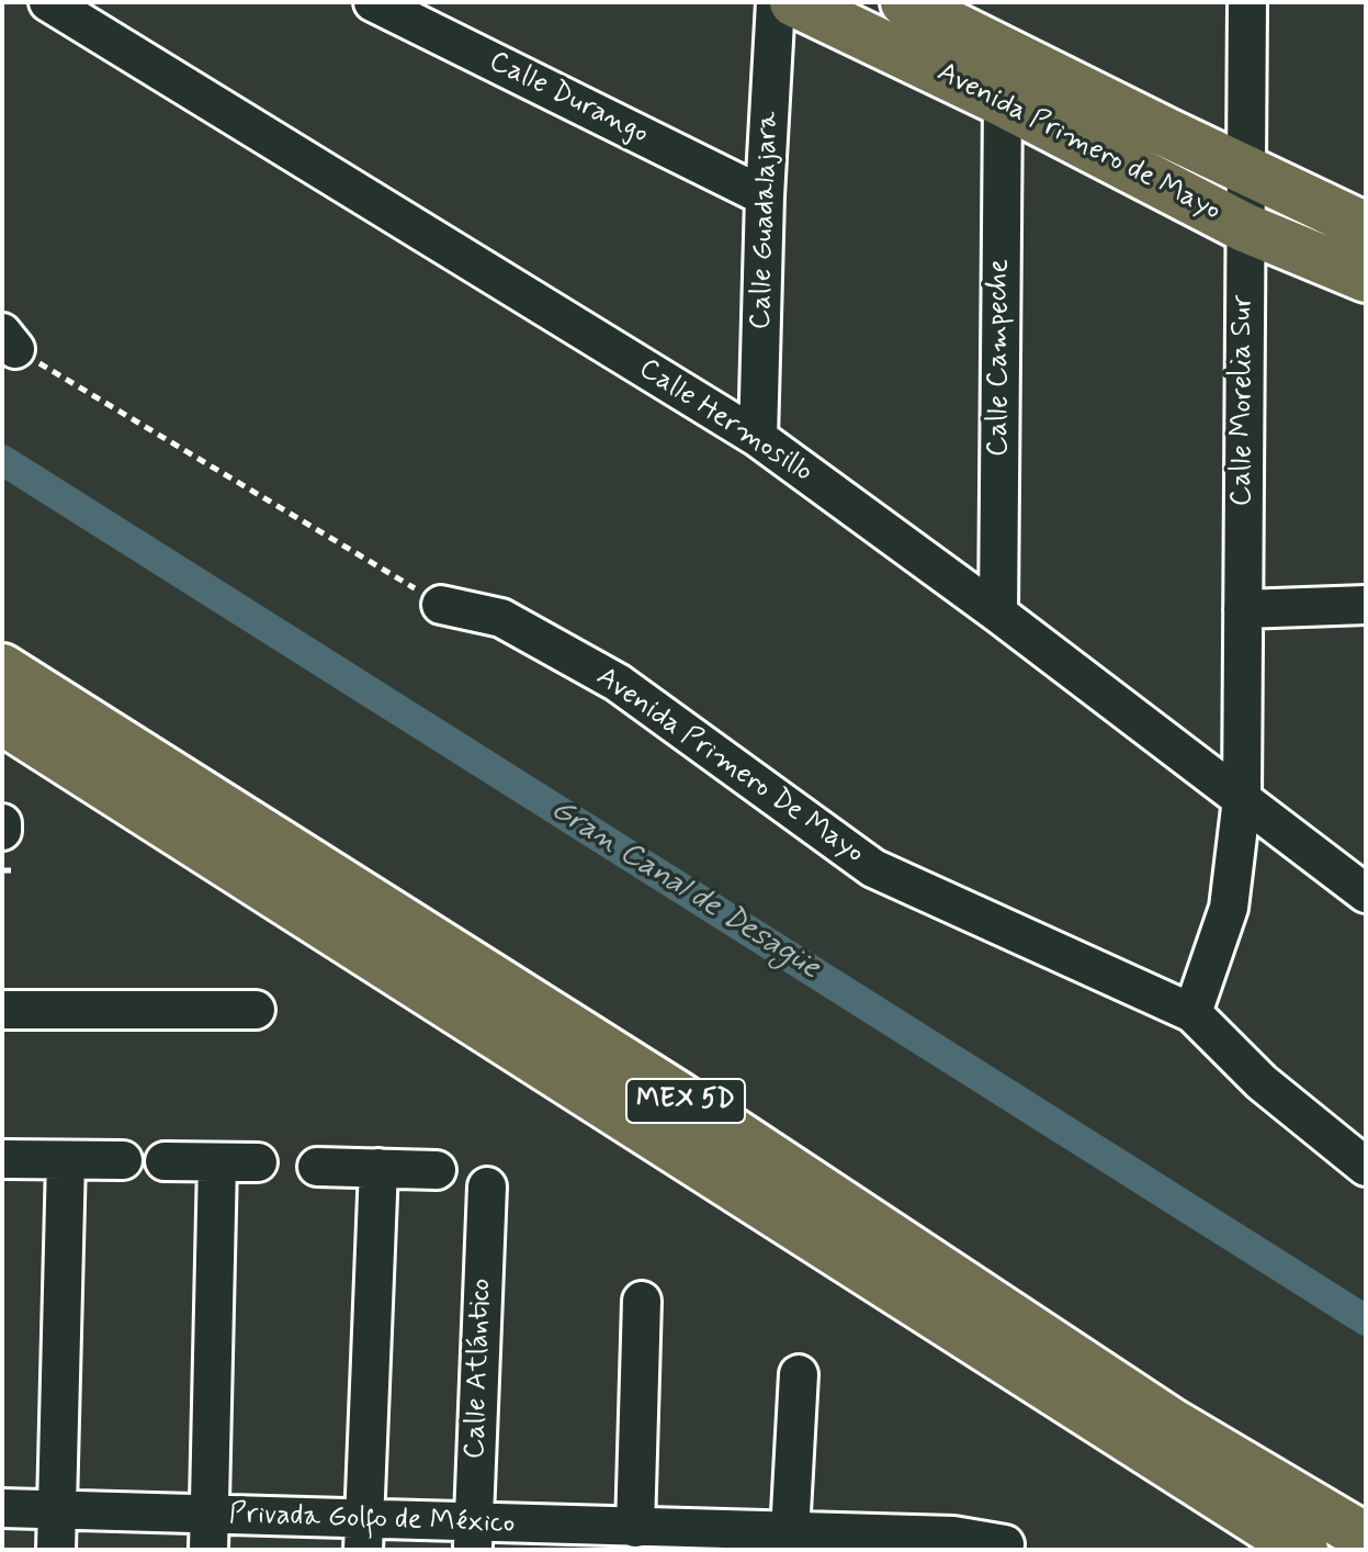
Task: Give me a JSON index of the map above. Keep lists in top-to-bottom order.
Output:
{
  "streets": {
    "highway": ["Avenida Primero de Mayo", "MEX 5D"],
    "street": [
      "Calle Durango",
      "Calle Guadalajara",
      "Calle Campeche",
      "Calle Morelia Sur",
      "Calle Hermosillo",
      "Avenida Primero De Mayo",
      "Calle Atlántico",
      "Privada Golfo de México"
    ]
  },
  "crossings": [
    ["Calle Durango", "Calle Guadalajara"],
    ["Avenida Primero de Mayo", "Calle Campeche"],
    ["Avenida Primero de Mayo", "Calle Morelia Sur"],
    ["Calle Guadalajara", "Calle Hermosillo"],
    ["Calle Campeche", "Calle Hermosillo"],
    ["Calle Morelia Sur", "Calle Hermosillo"],
    ["Calle Atlántico", "Privada Golfo de México"]
  ],
  "water": ["Gran Canal de Desagüe"]
}
